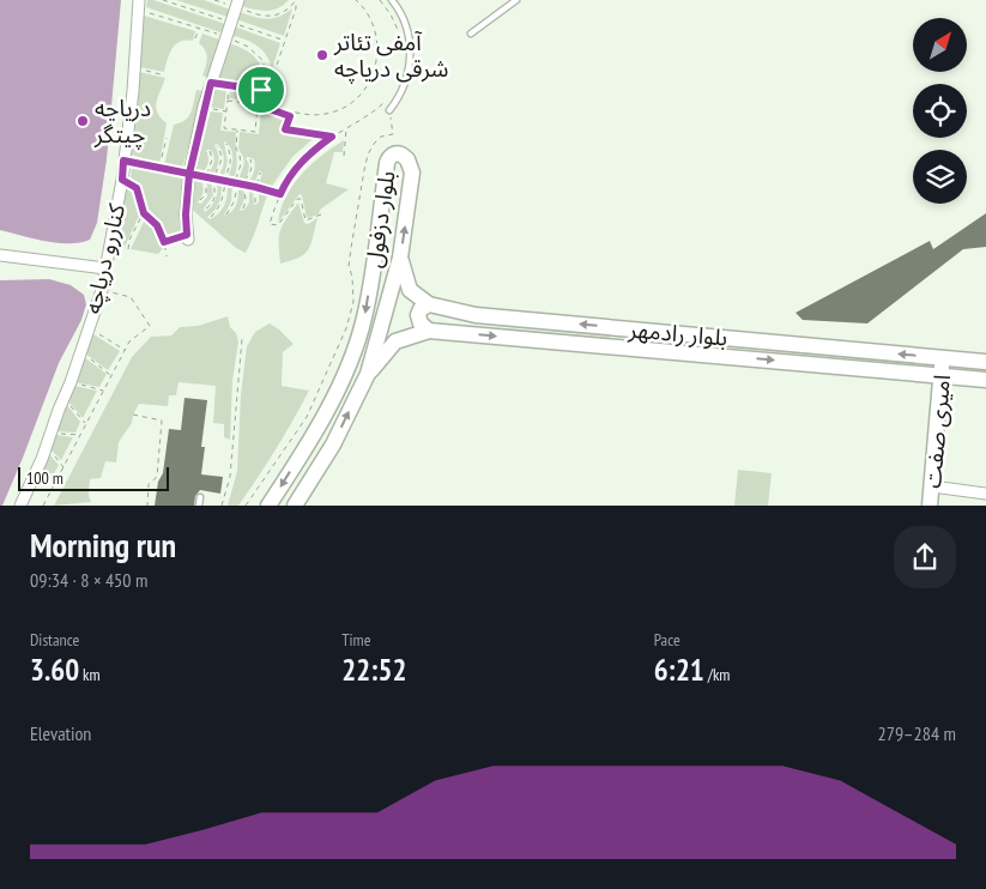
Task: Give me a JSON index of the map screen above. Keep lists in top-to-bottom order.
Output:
{
  "streets": {
    "street": [
      "بلوار دزفول",
      "کناررو دریاچه",
      "بلوار رادمهر",
      "امیری صفت"
    ]
  },
  "crossings": [
    ["بلوار دزفول", "بلوار رادمهر"],
    ["بلوار رادمهر", "امیری صفت"]
  ],
  "places": ["آمفی تئاتر شرقی دریاچه", "دریاچه چیتگر"],
  "scale_bar": "100 m",
  "north": "top right",
  "page": {
    "scale": "100 m",
    "heading": ["Morning run", "09:34 · 8 × 450 m"],
    "stats": [
      ["Distance", "3.60 km"],
      ["Time", "22:52"],
      ["Pace", "6:21 /km"]
    ],
    "chart": ["Elevation", "279–284 m"]
  }
}
